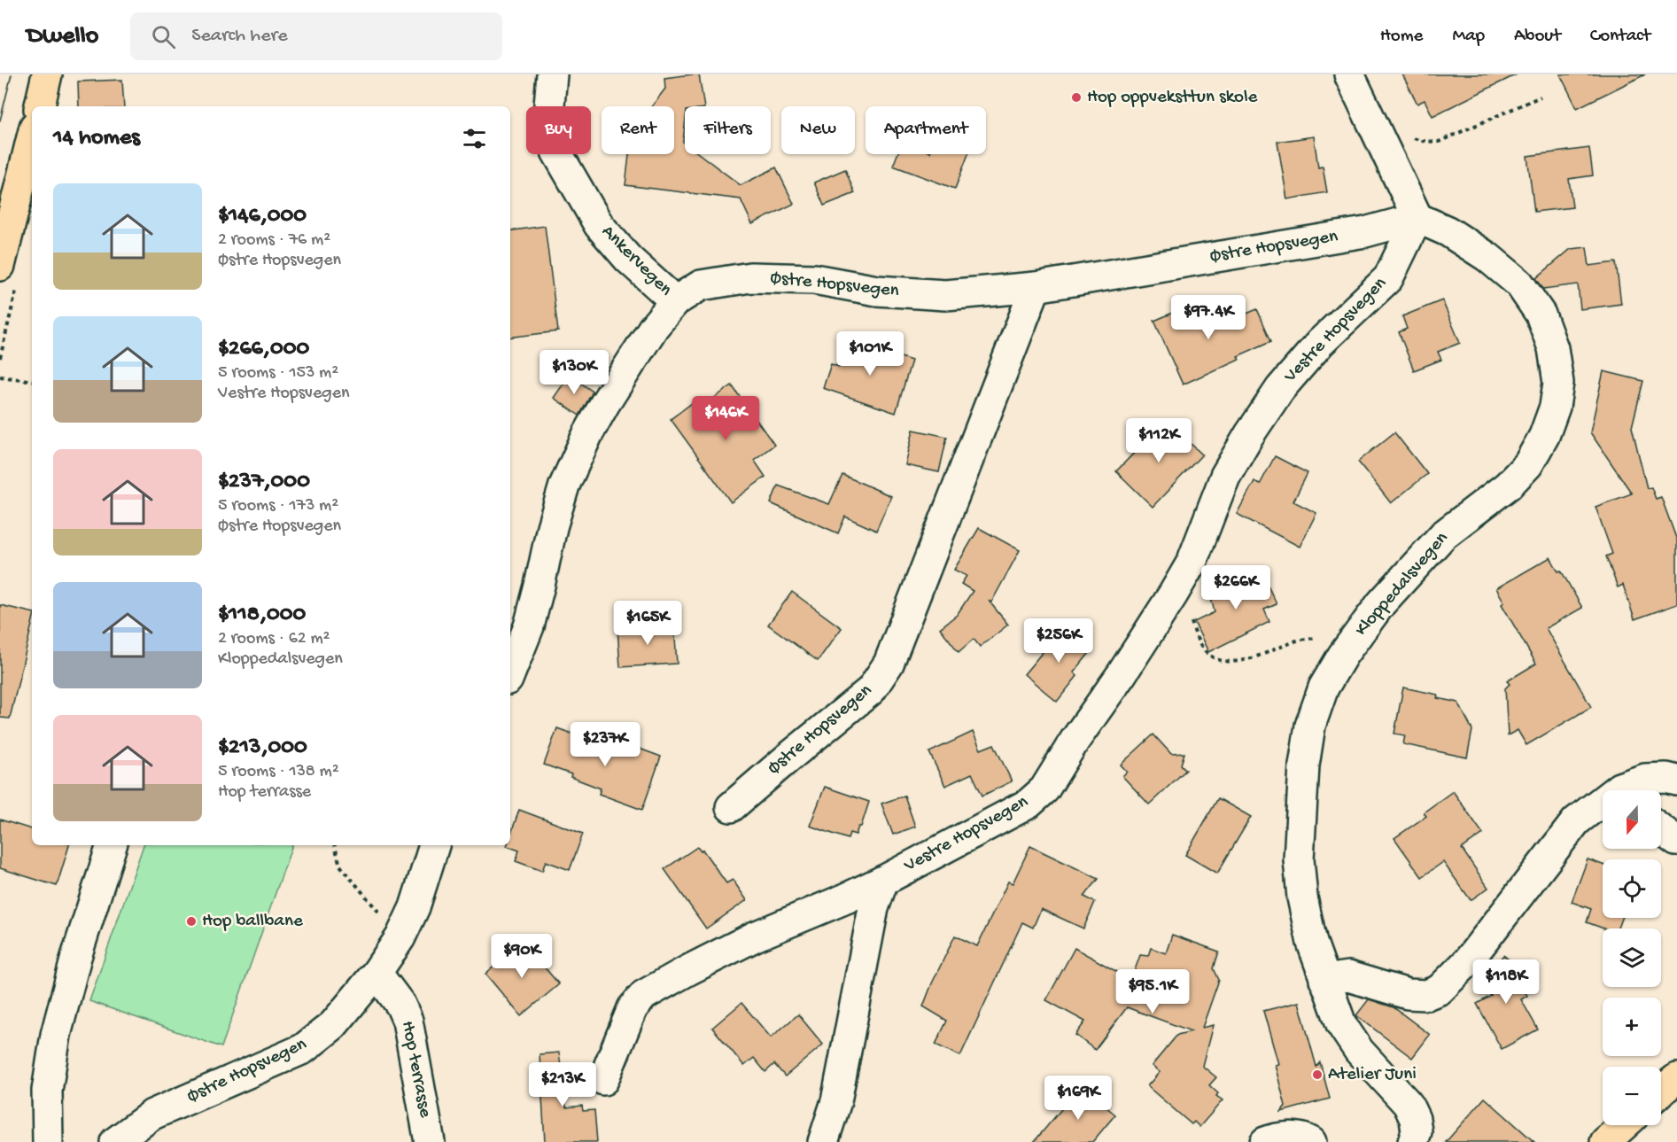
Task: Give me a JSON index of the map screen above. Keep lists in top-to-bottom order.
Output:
{
  "streets": {
    "street": [
      "Østre Hopsvegen",
      "Ankervegen",
      "Vestre Hopsvegen",
      "Kloppedalsvegen",
      "Hop terrasse"
    ]
  },
  "crossings": [
    ["Østre Hopsvegen", "Ankervegen"],
    ["Østre Hopsvegen", "Vestre Hopsvegen"],
    ["Østre Hopsvegen", "Kloppedalsvegen"],
    ["Østre Hopsvegen", "Hop terrasse"],
    ["Vestre Hopsvegen", "Kloppedalsvegen"]
  ],
  "places": ["Hop oppveksttun skole", "Hop ballbane", "Atelier Juni"],
  "north": "bottom",
  "page": {
    "header": "Dwello",
    "search": "Search here",
    "nav": [
      "Home",
      "Map",
      "About",
      "Contact"
    ],
    "chip": [
      "Buy",
      "Rent",
      "Filters",
      "New",
      "Apartment"
    ],
    "heading": "14 homes",
    "list": [
      {
        "name": "$146,000",
        "note": "2 rooms · 76 m² · Østre Hopsvegen"
      },
      {
        "name": "$266,000",
        "note": "5 rooms · 153 m² · Vestre Hopsvegen"
      },
      {
        "name": "$237,000",
        "note": "5 rooms · 173 m² · Østre Hopsvegen"
      },
      {
        "name": "$118,000",
        "note": "2 rooms · 62 m² · Kloppedalsvegen"
      },
      {
        "name": "$213,000",
        "note": "5 rooms · 138 m² · Hop terrasse"
      }
    ],
    "price": [
      "$97.4K",
      "$101K",
      "$130K",
      "$146K",
      "$112K",
      "$266K",
      "$165K",
      "$256K",
      "$237K",
      "$90K",
      "$118K",
      "$95.1K",
      "$213K",
      "$169K"
    ],
    "map_buttons": ["+", "−"]
  }
}
